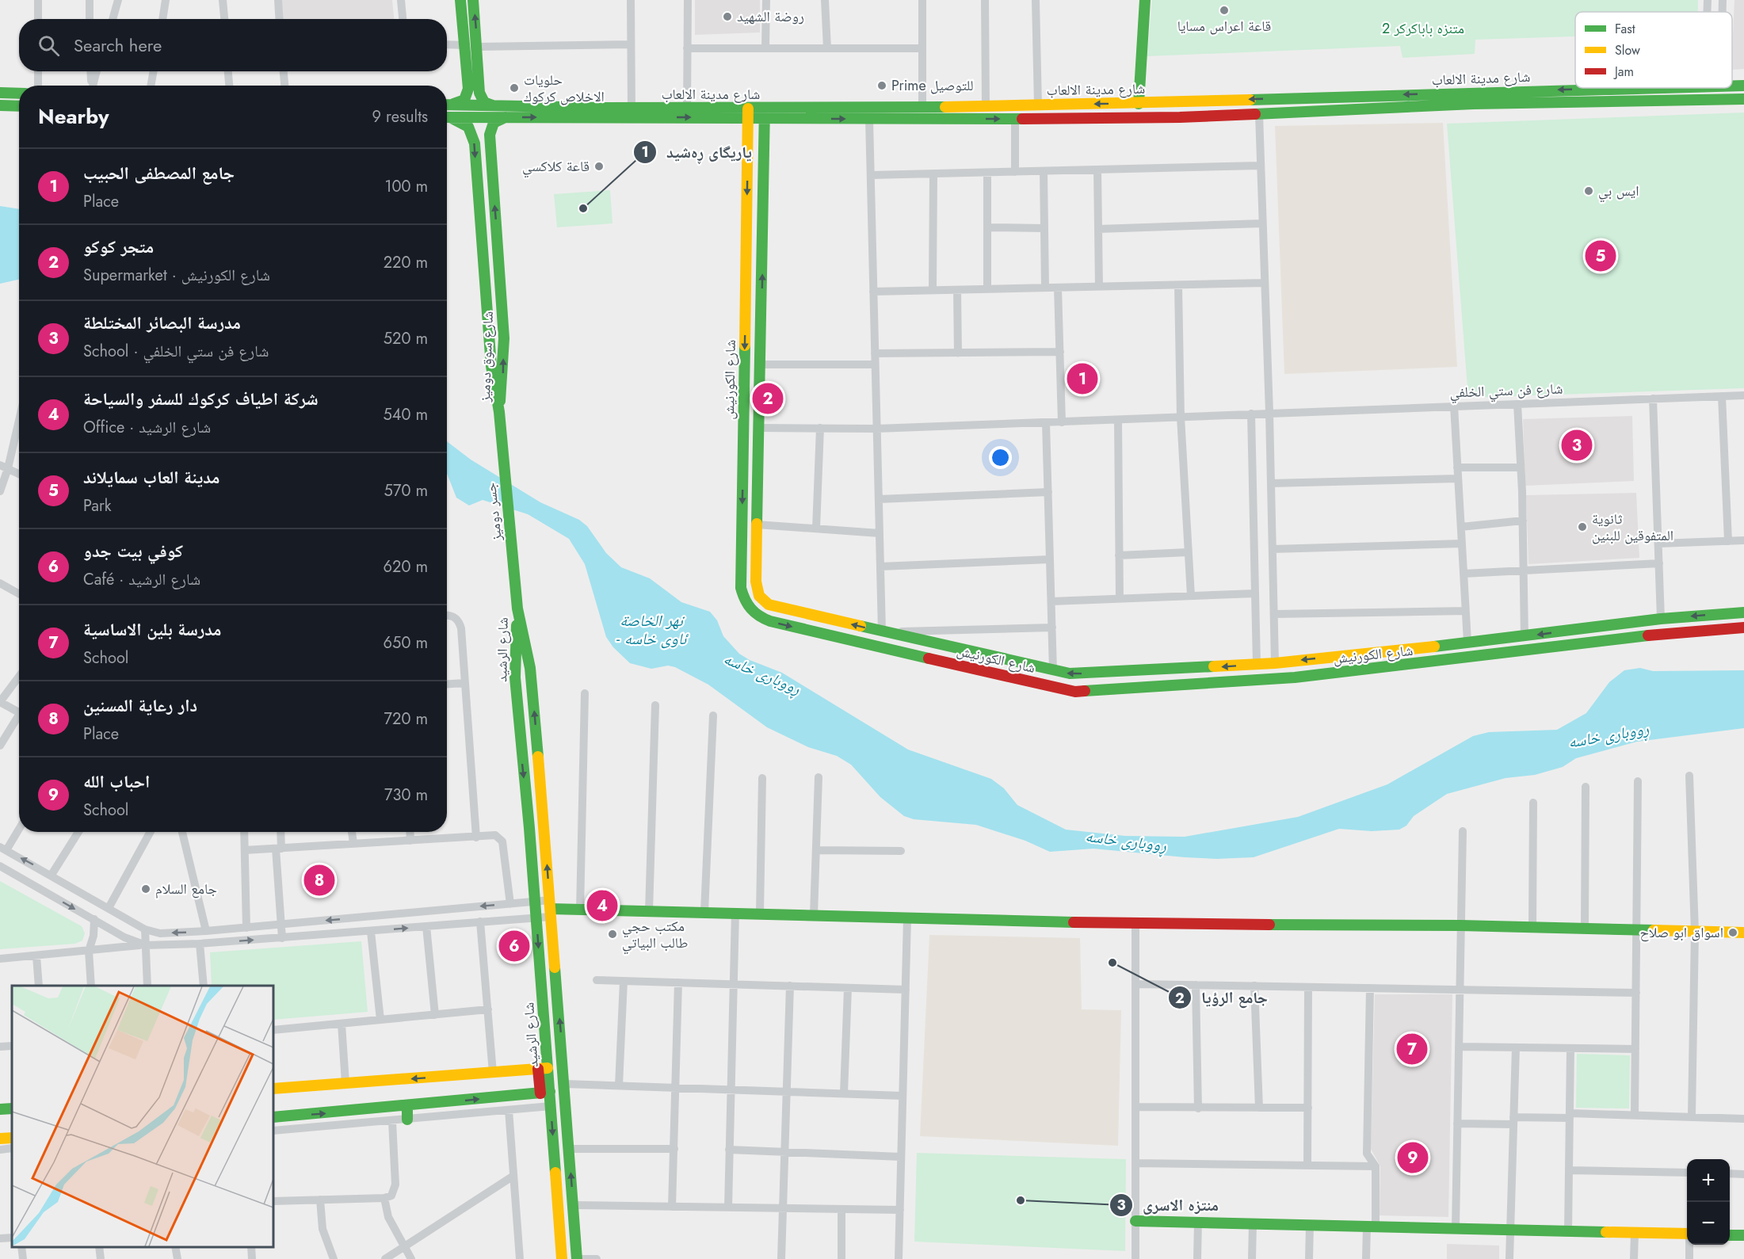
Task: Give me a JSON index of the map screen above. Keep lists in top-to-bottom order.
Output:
{
  "streets": {
    "main road": [
      "شارع مدينة الالعاب",
      "شارع سوق دوميز",
      "شارع الكورنيش",
      "جسر دوميز",
      "شارع الرشيد"
    ],
    "street": ["شارع فن ستي الخلفي"]
  },
  "crossings": [
    ["شارع مدينة الالعاب", "شارع سوق دوميز"],
    ["شارع مدينة الالعاب", "شارع الكورنيش"],
    ["شارع سوق دوميز", "جسر دوميز"],
    ["شارع الكورنيش", "شارع فن ستي الخلفي"],
    ["جسر دوميز", "شارع الرشيد"]
  ],
  "water": ["نهر الخاصة - ئاوی خاسە", "ڕووباری خاسە"],
  "parks": ["متنزه باباكركر 2"],
  "places": [
    "قاعة اعراس مسايا",
    "روضة الشهيد",
    "Prime للتوصيل",
    "حلويات الاخلاص كركوك",
    "قاعة كلاكسي",
    "ايس بي",
    "یاریگای ڕەشید",
    "ثانوية المتفوقين للبنين",
    "جامع السلام",
    "اسواق ابو صلاح",
    "مكتب حجي طالب البياتي",
    "جامع الرؤيا",
    "منتزه الاسرى"
  ],
  "legend": ["Fast", "Slow", "Jam"],
  "page": {
    "search": "Search here",
    "heading": ["Nearby", "9 results"],
    "list": [
      {
        "mark": "1",
        "name": "جامع المصطفى الحبيب",
        "note": "Place",
        "value": "100 m"
      },
      {
        "mark": "2",
        "name": "متجر كوكو",
        "note": "Supermarket · شارع الكورنيش",
        "value": "220 m"
      },
      {
        "mark": "3",
        "name": "مدرسة البصائر المختلطة",
        "note": "School · شارع فن ستي الخلفي",
        "value": "520 m"
      },
      {
        "mark": "4",
        "name": "شركة اطياف كركوك للسفر والسياحة",
        "note": "Office · شارع الرشيد",
        "value": "540 m"
      },
      {
        "mark": "5",
        "name": "مدينة العاب سمايلاند",
        "note": "Park",
        "value": "570 m"
      },
      {
        "mark": "6",
        "name": "كوفي بيت جدو",
        "note": "Café · شارع الرشيد",
        "value": "620 m"
      },
      {
        "mark": "7",
        "name": "مدرسة بلين الاساسية",
        "note": "School",
        "value": "650 m"
      },
      {
        "mark": "8",
        "name": "دار رعاية المسنين",
        "note": "Place",
        "value": "720 m"
      },
      {
        "mark": "9",
        "name": "احباب الله",
        "note": "School",
        "value": "730 m"
      }
    ],
    "pins": [
      "5",
      "1",
      "2",
      "3",
      "8",
      "4",
      "6",
      "7",
      "9"
    ],
    "map_buttons": ["+", "−"]
  }
}
